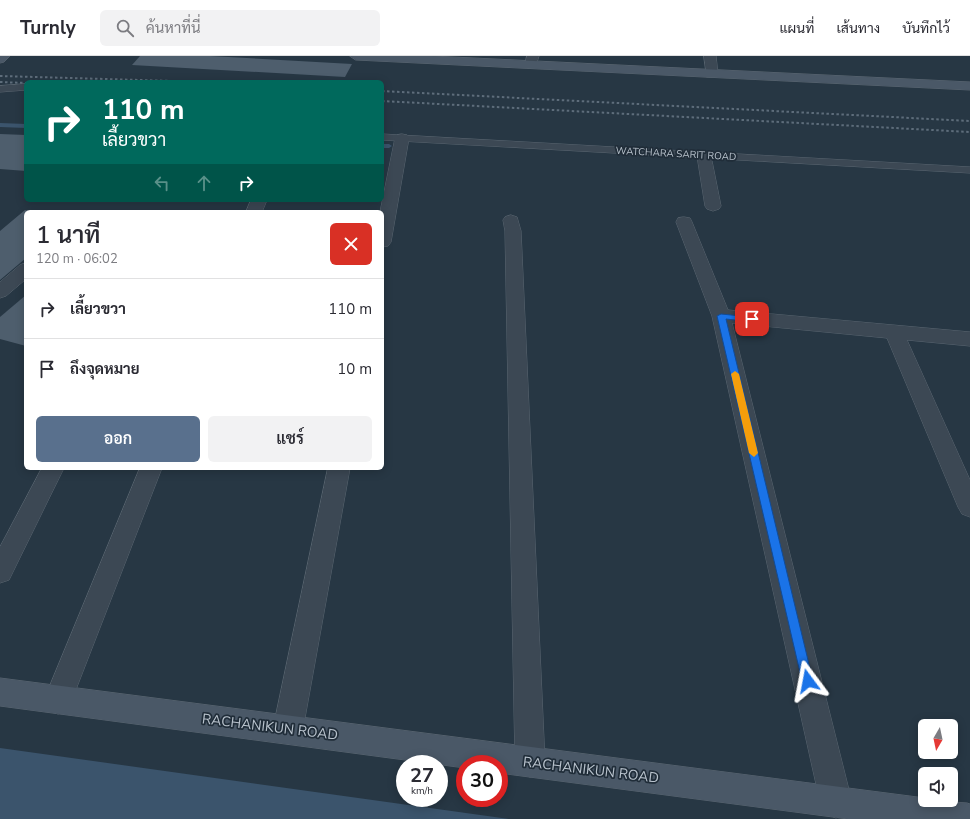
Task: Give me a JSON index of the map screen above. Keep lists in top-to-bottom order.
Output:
{
  "streets": {
    "street": ["RACHANIKUN ROAD"],
    "lane": ["WATCHARA SARIT ROAD"]
  },
  "north": "bottom",
  "page": {
    "header": "Turnly",
    "search": "ค้นหาที่นี่",
    "nav": ["แผนที่", "เส้นทาง", "บันทึกไว้"],
    "turn": ["110 m", "เลี้ยวขวา"],
    "heading": ["1 นาที", "120 m · 06:02"],
    "list": [
      {
        "name": "เลี้ยวขวา",
        "value": "110 m"
      },
      {
        "name": "ถึงจุดหมาย",
        "value": "10 m"
      }
    ],
    "buttons": ["ออก", "แชร์"],
    "speed": "27 km/h",
    "limit": "30"
  }
}
